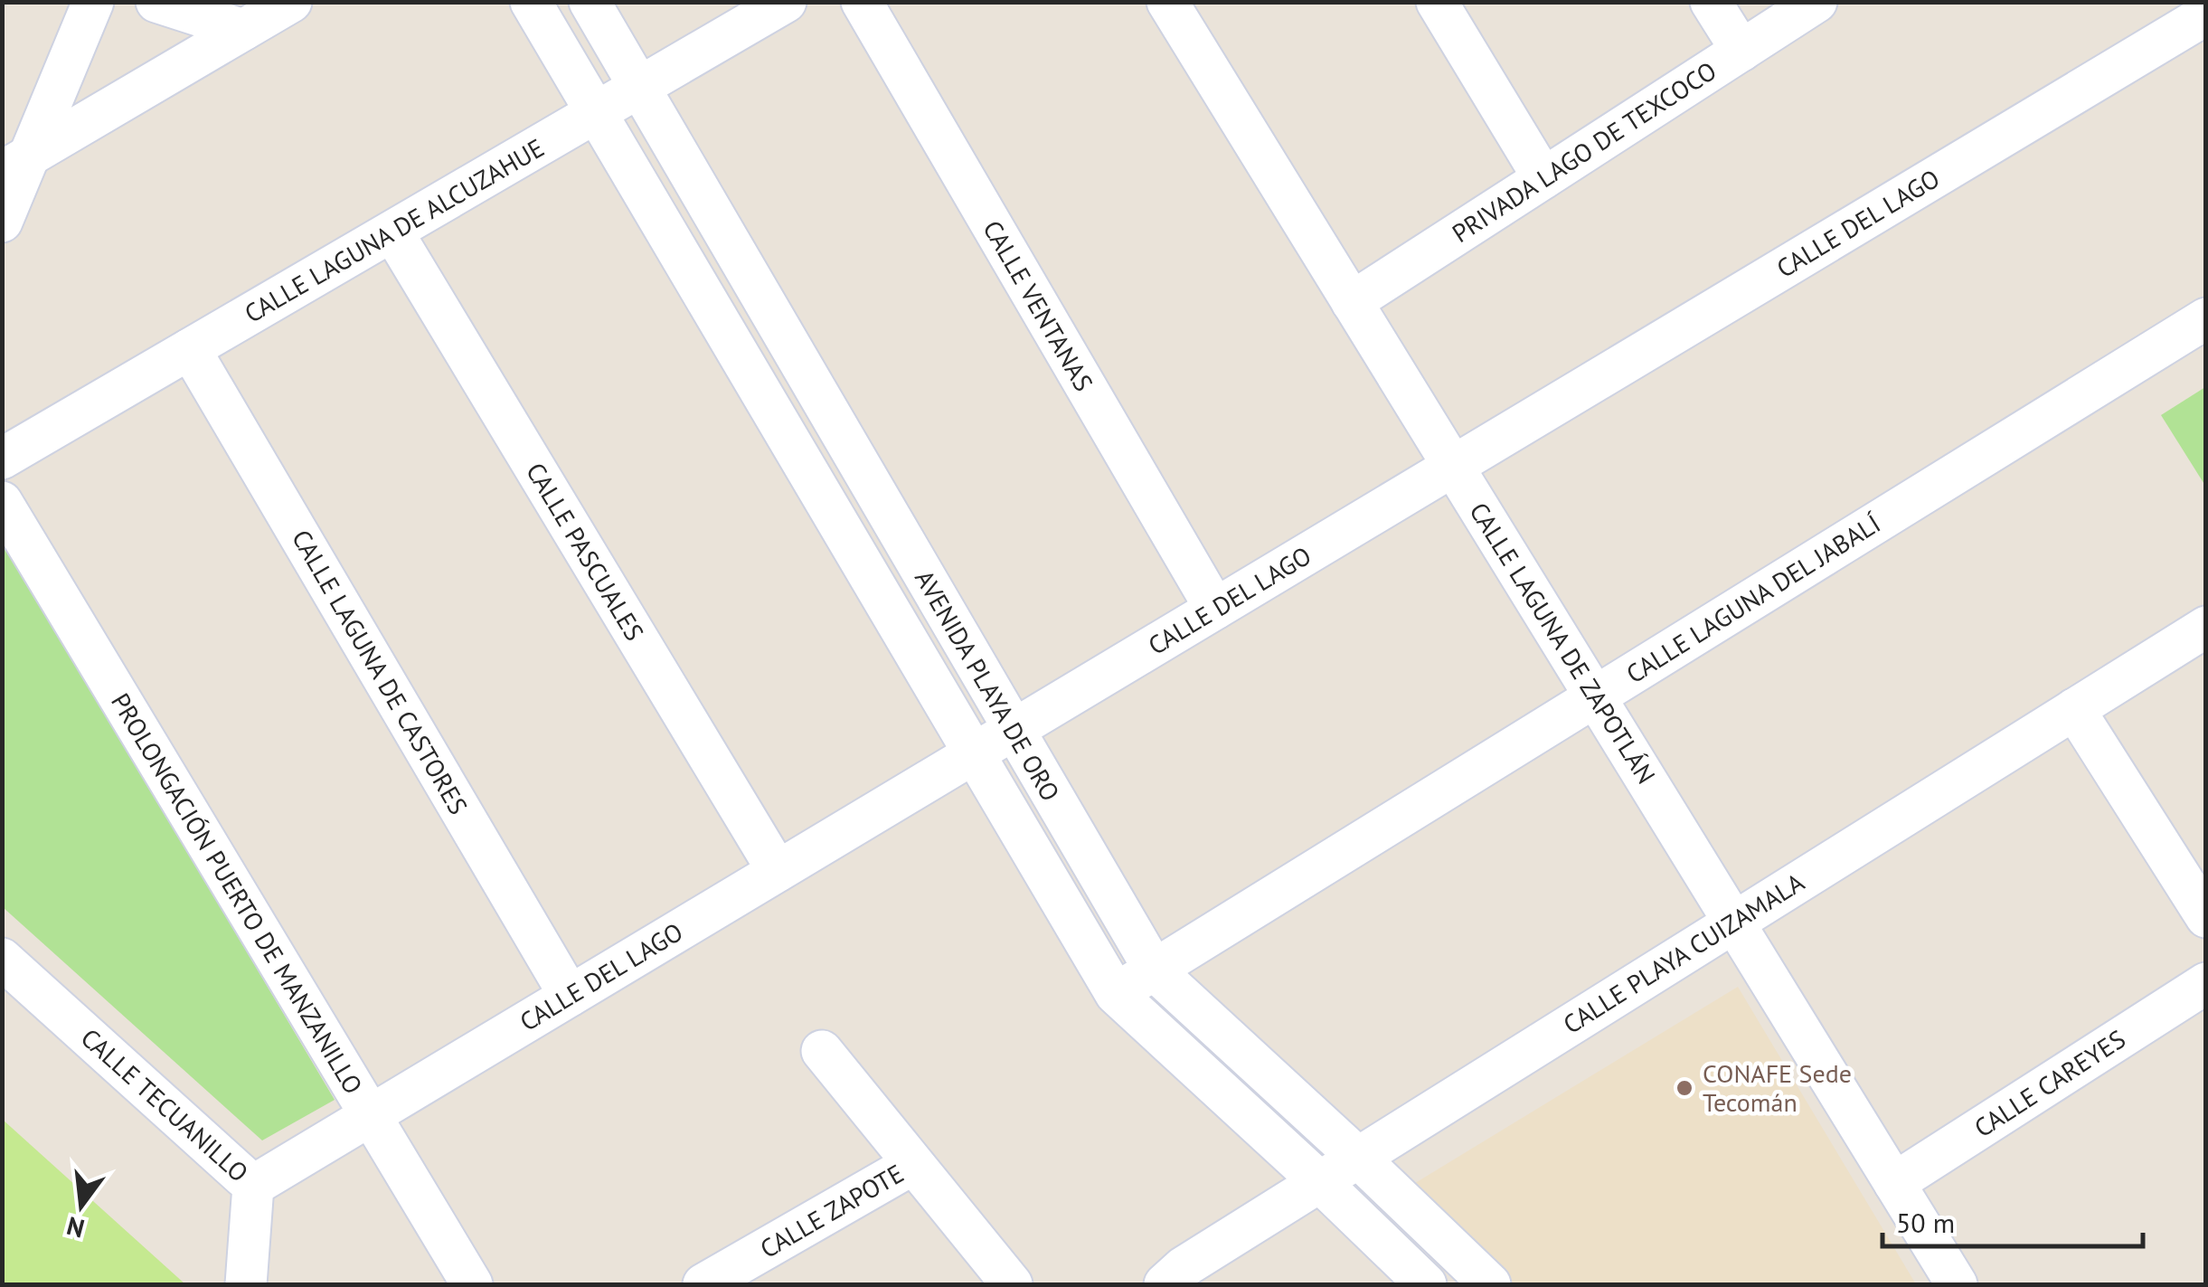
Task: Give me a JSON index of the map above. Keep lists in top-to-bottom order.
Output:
{
  "streets": {
    "street": [
      "PRIVADA LAGO DE TEXCOCO",
      "CALLE DEL LAGO",
      "CALLE LAGUNA DE ALCUZAHUE",
      "CALLE VENTANAS",
      "CALLE PASCUALES",
      "CALLE LAGUNA DEL JABALÍ",
      "CALLE LAGUNA DE ZAPOTLÁN",
      "CALLE LAGUNA DE CASTORES",
      "AVENIDA PLAYA DE ORO",
      "PROLONGACIÓN PUERTO DE MANZANILLO",
      "CALLE PLAYA CUIZAMALA",
      "CALLE CAREYES",
      "CALLE TECUANILLO",
      "CALLE ZAPOTE"
    ]
  },
  "crossings": [
    ["PRIVADA LAGO DE TEXCOCO", "CALLE LAGUNA DE ZAPOTLÁN"],
    ["CALLE DEL LAGO", "CALLE VENTANAS"],
    ["CALLE DEL LAGO", "CALLE PASCUALES"],
    ["CALLE DEL LAGO", "CALLE LAGUNA DE ZAPOTLÁN"],
    ["CALLE DEL LAGO", "CALLE LAGUNA DE CASTORES"],
    ["CALLE DEL LAGO", "AVENIDA PLAYA DE ORO"],
    ["CALLE DEL LAGO", "PROLONGACIÓN PUERTO DE MANZANILLO"],
    ["CALLE DEL LAGO", "CALLE TECUANILLO"],
    ["CALLE LAGUNA DE ALCUZAHUE", "CALLE PASCUALES"],
    ["CALLE LAGUNA DE ALCUZAHUE", "CALLE LAGUNA DE CASTORES"],
    ["CALLE LAGUNA DE ALCUZAHUE", "AVENIDA PLAYA DE ORO"],
    ["CALLE LAGUNA DEL JABALÍ", "CALLE LAGUNA DE ZAPOTLÁN"],
    ["CALLE LAGUNA DEL JABALÍ", "AVENIDA PLAYA DE ORO"],
    ["CALLE LAGUNA DE ZAPOTLÁN", "CALLE PLAYA CUIZAMALA"],
    ["CALLE LAGUNA DE ZAPOTLÁN", "CALLE CAREYES"],
    ["AVENIDA PLAYA DE ORO", "CALLE PLAYA CUIZAMALA"]
  ],
  "places": ["CONAFE Sede Tecomán"],
  "scale_bar": "50 m",
  "north": "bottom"
}
